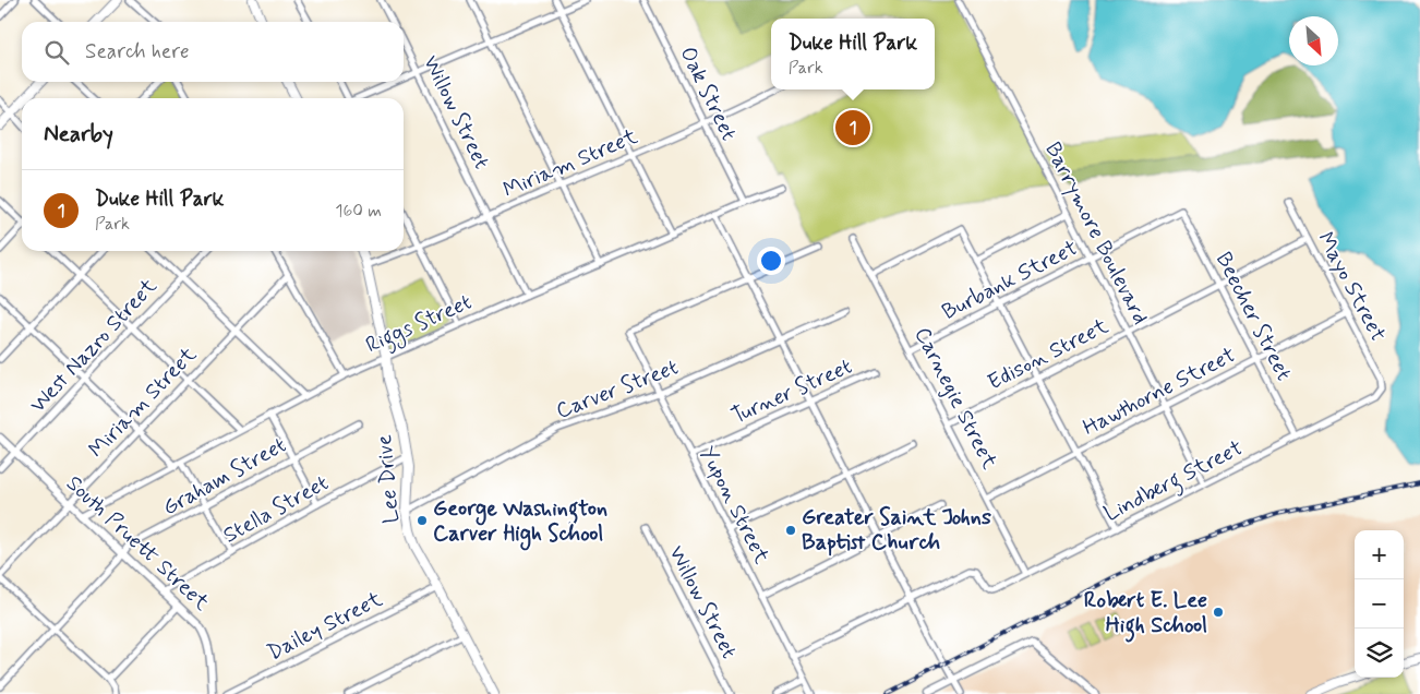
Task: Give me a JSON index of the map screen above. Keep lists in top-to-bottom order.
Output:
{
  "streets": {
    "main road": ["Lee Drive"],
    "street": [
      "Oak Street",
      "Willow Street",
      "Miriam Street",
      "Barrymore Boulevard",
      "Burbank Street",
      "Mayo Street",
      "Beecher Street",
      "Riggs Street",
      "West Nazro Street",
      "Edison Street",
      "Carver Street",
      "Turner Street",
      "Hawthorne Street",
      "Carnegie Street",
      "Graham Street",
      "Lindberg Street",
      "Yupon Street",
      "Stella Street",
      "South Pruett Street",
      "Dailey Street"
    ]
  },
  "crossings": [
    ["Oak Street", "Miriam Street"],
    ["Oak Street", "Riggs Street"],
    ["Willow Street", "Miriam Street"],
    ["Willow Street", "Riggs Street"],
    ["Miriam Street", "Lee Drive"],
    ["Miriam Street", "South Pruett Street"],
    ["Barrymore Boulevard", "Burbank Street"],
    ["Barrymore Boulevard", "Edison Street"],
    ["Barrymore Boulevard", "Hawthorne Street"],
    ["Barrymore Boulevard", "Lindberg Street"],
    ["Burbank Street", "Beecher Street"],
    ["Burbank Street", "Carnegie Street"],
    ["Mayo Street", "Edison Street"],
    ["Mayo Street", "Hawthorne Street"],
    ["Mayo Street", "Lindberg Street"],
    ["Beecher Street", "Edison Street"],
    ["Beecher Street", "Hawthorne Street"],
    ["Beecher Street", "Lindberg Street"],
    ["Riggs Street", "Lee Drive"],
    ["Riggs Street", "South Pruett Street"],
    ["West Nazro Street", "South Pruett Street"],
    ["Edison Street", "Carnegie Street"],
    ["Carver Street", "Lee Drive"],
    ["Carver Street", "Yupon Street"],
    ["Turner Street", "Yupon Street"],
    ["Hawthorne Street", "Carnegie Street"],
    ["Carnegie Street", "Lindberg Street"],
    ["Graham Street", "South Pruett Street"],
    ["Lee Drive", "Stella Street"],
    ["Lee Drive", "Dailey Street"],
    ["Stella Street", "South Pruett Street"]
  ],
  "places": ["George Washington Carver High School", "Greater Saint Johns Baptist Church", "Robert E. Lee High School"],
  "north": "bottom right",
  "page": {
    "popup": ["Duke Hill Park", "Park"],
    "search": "Search here",
    "heading": "Nearby",
    "pins": "1",
    "list": [
      {
        "mark": "1",
        "name": "Duke Hill Park",
        "note": "Park",
        "value": "160 m"
      }
    ],
    "map_buttons": ["+", "−"]
  }
}
